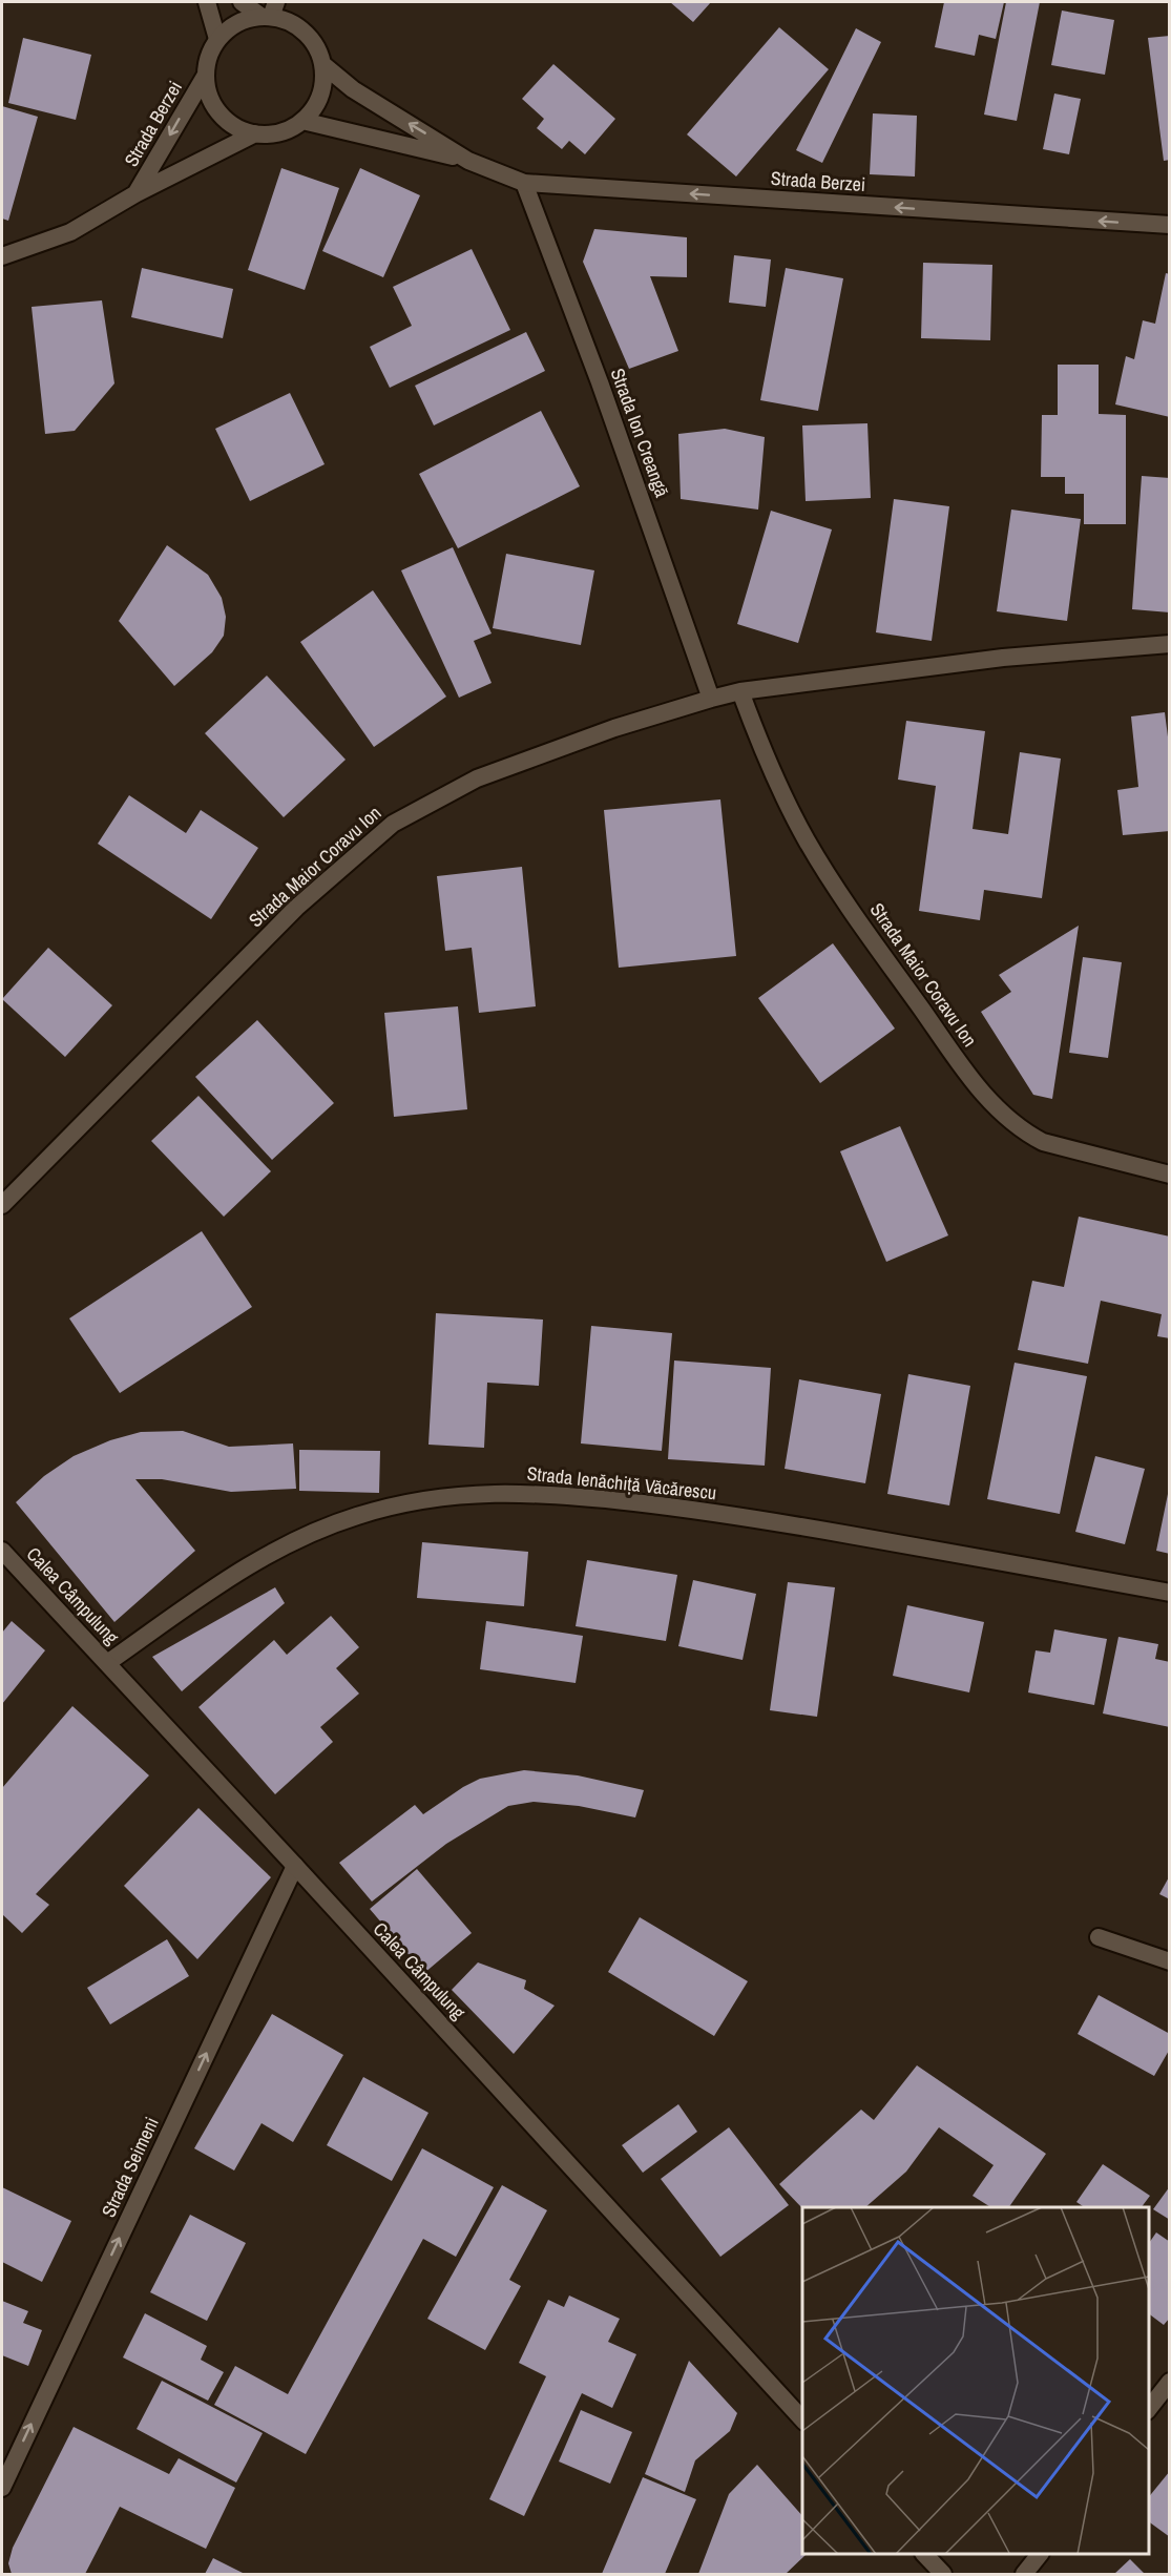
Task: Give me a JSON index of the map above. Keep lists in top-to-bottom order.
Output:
{
  "streets": {
    "street": [
      "Strada Berzei",
      "Strada Ion Creangă",
      "Strada Maior Coravu Ion",
      "Strada Ienăchiță Văcărescu",
      "Calea Câmpulung",
      "Strada Seimeni"
    ]
  },
  "crossings": [
    ["Strada Berzei", "Strada Ion Creangă"],
    ["Strada Ion Creangă", "Strada Maior Coravu Ion"],
    ["Strada Ienăchiță Văcărescu", "Calea Câmpulung"],
    ["Calea Câmpulung", "Strada Seimeni"]
  ],
  "one_way": ["Strada Berzei", "Strada Seimeni"]
}
